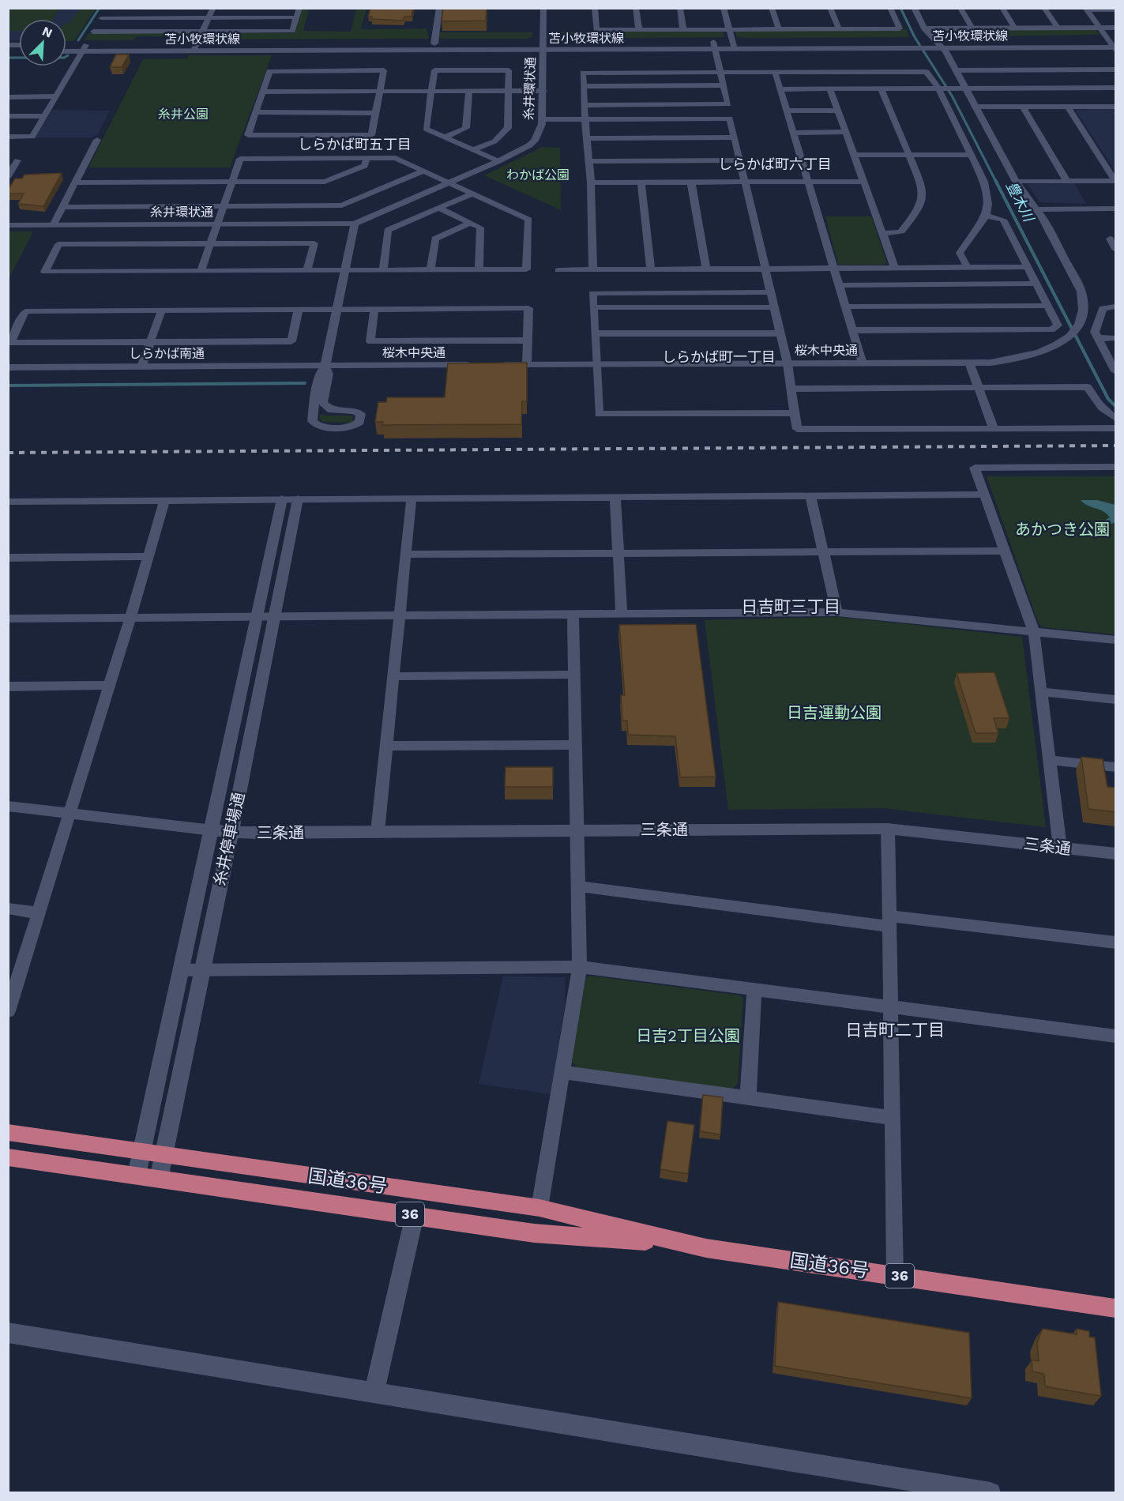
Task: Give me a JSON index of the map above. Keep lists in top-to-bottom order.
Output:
{
  "streets": {
    "highway": ["国道36号", "36"],
    "street": [
      "苫小牧環状線",
      "糸井環状通",
      "桜木中央通",
      "しらかば南通",
      "三条通",
      "糸井停車場通"
    ]
  },
  "crossings": [
    ["苫小牧環状線", "糸井環状通"],
    ["苫小牧環状線", "桜木中央通"],
    ["桜木中央通", "しらかば南通"],
    ["三条通", "糸井停車場通"],
    ["糸井停車場通", "国道36号"]
  ],
  "districts": [
    "しらかば町五丁目",
    "しらかば町六丁目",
    "しらかば町一丁目",
    "日吉町三丁目",
    "日吉町二丁目"
  ],
  "water": ["豊木川"],
  "parks": [
    "糸井公園",
    "わかば公園",
    "あかつき公園",
    "日吉運動公園",
    "日吉2丁目公園"
  ],
  "north": "top right"
}
